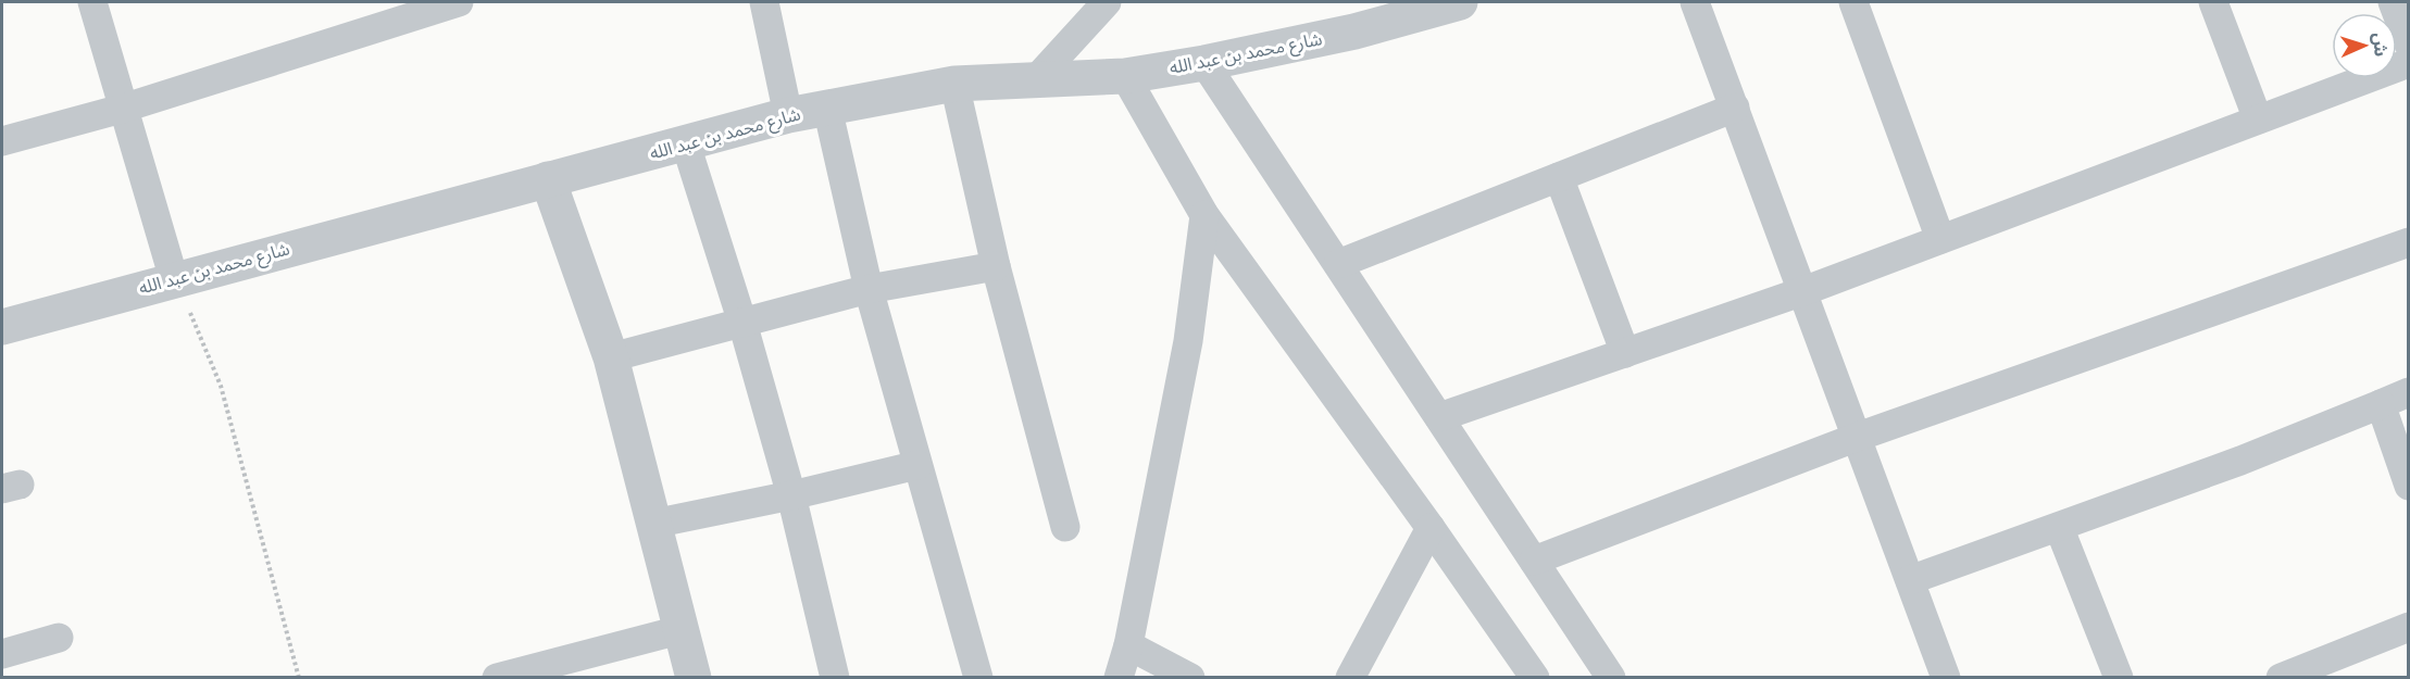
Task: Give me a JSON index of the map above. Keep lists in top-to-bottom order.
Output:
{
  "streets": {
    "street": ["شارع محمد بن عبد الله"]
  },
  "north": "right"
}
